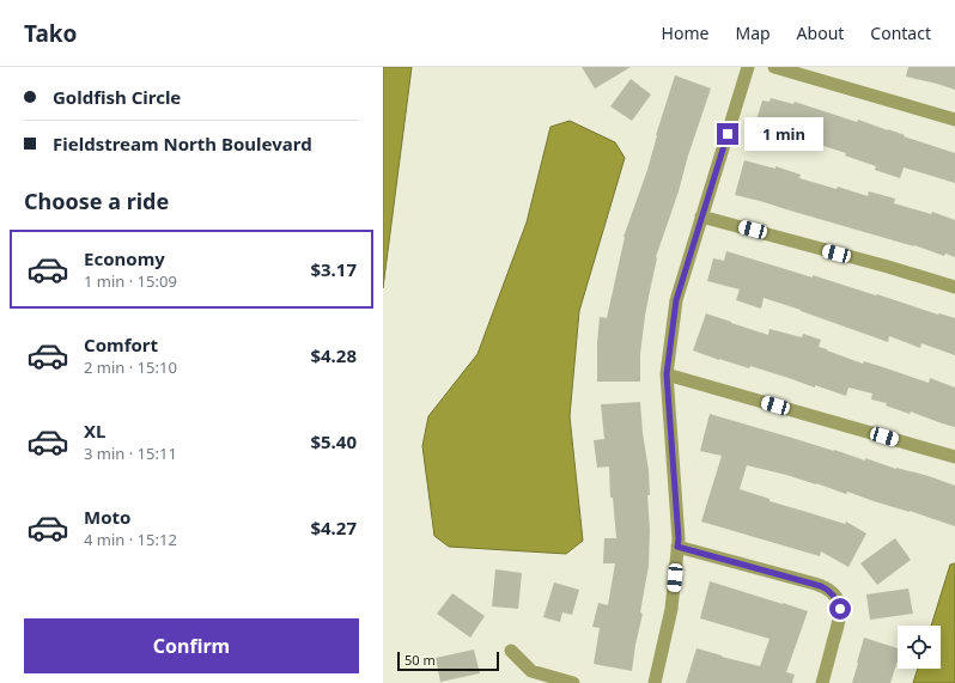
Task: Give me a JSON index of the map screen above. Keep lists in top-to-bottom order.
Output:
{
  "scale_bar": "50 m",
  "page": {
    "header": "Tako",
    "nav": [
      "Home",
      "Map",
      "About",
      "Contact"
    ],
    "banner": ["Goldfish Circle", "Fieldstream North Boulevard"],
    "bubble": "1 min",
    "heading": "Choose a ride",
    "list": [
      {
        "name": "Economy",
        "note": "1 min · 15:09",
        "value": "$3.17"
      },
      {
        "name": "Comfort",
        "note": "2 min · 15:10",
        "value": "$4.28"
      },
      {
        "name": "XL",
        "note": "3 min · 15:11",
        "value": "$5.40"
      },
      {
        "name": "Moto",
        "note": "4 min · 15:12",
        "value": "$4.27"
      }
    ],
    "buttons": "Confirm",
    "scale": "50 m"
  }
}
